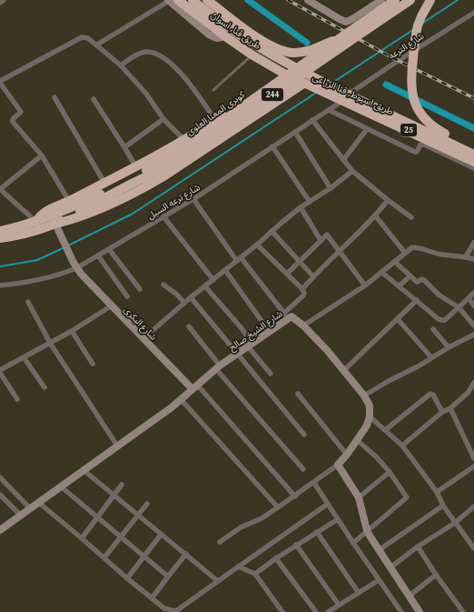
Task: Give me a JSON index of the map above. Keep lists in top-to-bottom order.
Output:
{
  "streets": {
    "highway": [
      "طريق قنا, اسوان",
      "طريق اسيوط, قنا الزراعى",
      "244",
      "كوبرى المعنا العلوى",
      "25"
    ],
    "street": [
      "شارع الترعه",
      "شارع ترعه السيل",
      "شارع البكرى",
      "شارع الشيخ صالح"
    ]
  },
  "crossings": [
    ["طريق قنا, اسوان", "طريق اسيوط, قنا الزراعى"],
    ["شارع الترعه", "طريق اسيوط, قنا الزراعى"],
    ["شارع الترعه", "شارع ترعه السيل"],
    ["طريق اسيوط, قنا الزراعى", "شارع ترعه السيل"],
    ["244", "كوبرى المعنا العلوى"],
    ["244", "شارع البكرى"],
    ["كوبرى المعنا العلوى", "شارع البكرى"],
    ["شارع ترعه السيل", "شارع البكرى"],
    ["شارع البكرى", "شارع الشيخ صالح"]
  ]
}
